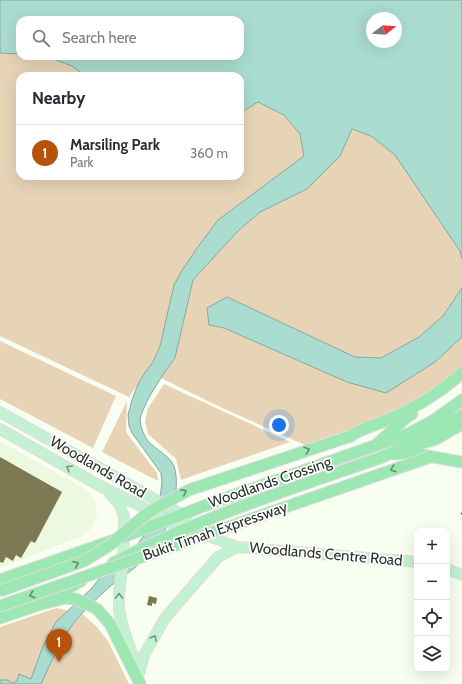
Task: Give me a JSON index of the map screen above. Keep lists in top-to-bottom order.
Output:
{
  "streets": {
    "highway": ["Woodlands Crossing", "Bukit Timah Expressway"],
    "main road": ["Woodlands Road", "Woodlands Centre Road"]
  },
  "crossings": [
    ["Woodlands Road", "Woodlands Crossing"],
    ["Woodlands Road", "Woodlands Centre Road"],
    ["Woodlands Crossing", "Bukit Timah Expressway"],
    ["Woodlands Crossing", "Woodlands Centre Road"]
  ],
  "north": "right",
  "page": {
    "search": "Search here",
    "heading": "Nearby",
    "list": [
      {
        "mark": "1",
        "name": "Marsiling Park",
        "note": "Park",
        "value": "360 m"
      }
    ],
    "map_buttons": ["+", "−"],
    "pins": "1"
  }
}
